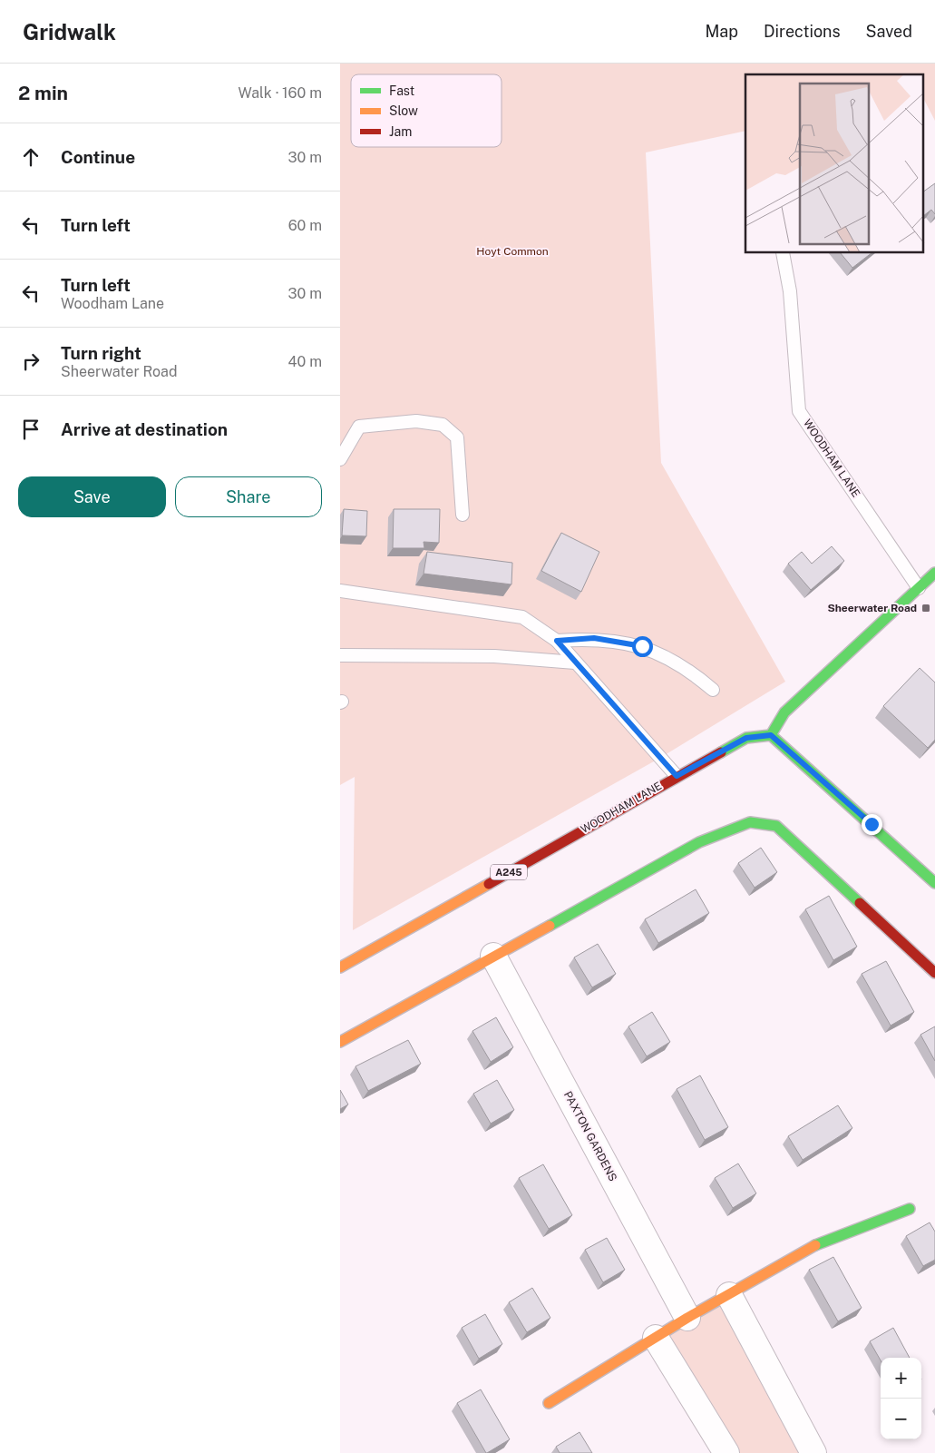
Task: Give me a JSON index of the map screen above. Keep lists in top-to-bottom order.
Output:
{
  "streets": {
    "street": ["WOODHAM LANE", "A245", "PAXTON GARDENS"]
  },
  "parks": ["Hoyt Common"],
  "places": {
    "transit": ["Sheerwater Road"]
  },
  "legend": ["Fast", "Slow", "Jam"],
  "page": {
    "header": "Gridwalk",
    "nav": ["Map", "Directions", "Saved"],
    "heading": ["2 min", "Walk · 160 m"],
    "list": [
      ["Continue", "30 m"],
      ["Turn left", "60 m"],
      ["Turn left", "Woodham Lane", "30 m"],
      ["Turn right", "Sheerwater Road", "40 m"],
      "Arrive at destination"
    ],
    "buttons": ["Save", "Share"],
    "map_buttons": ["+", "−"]
  }
}
